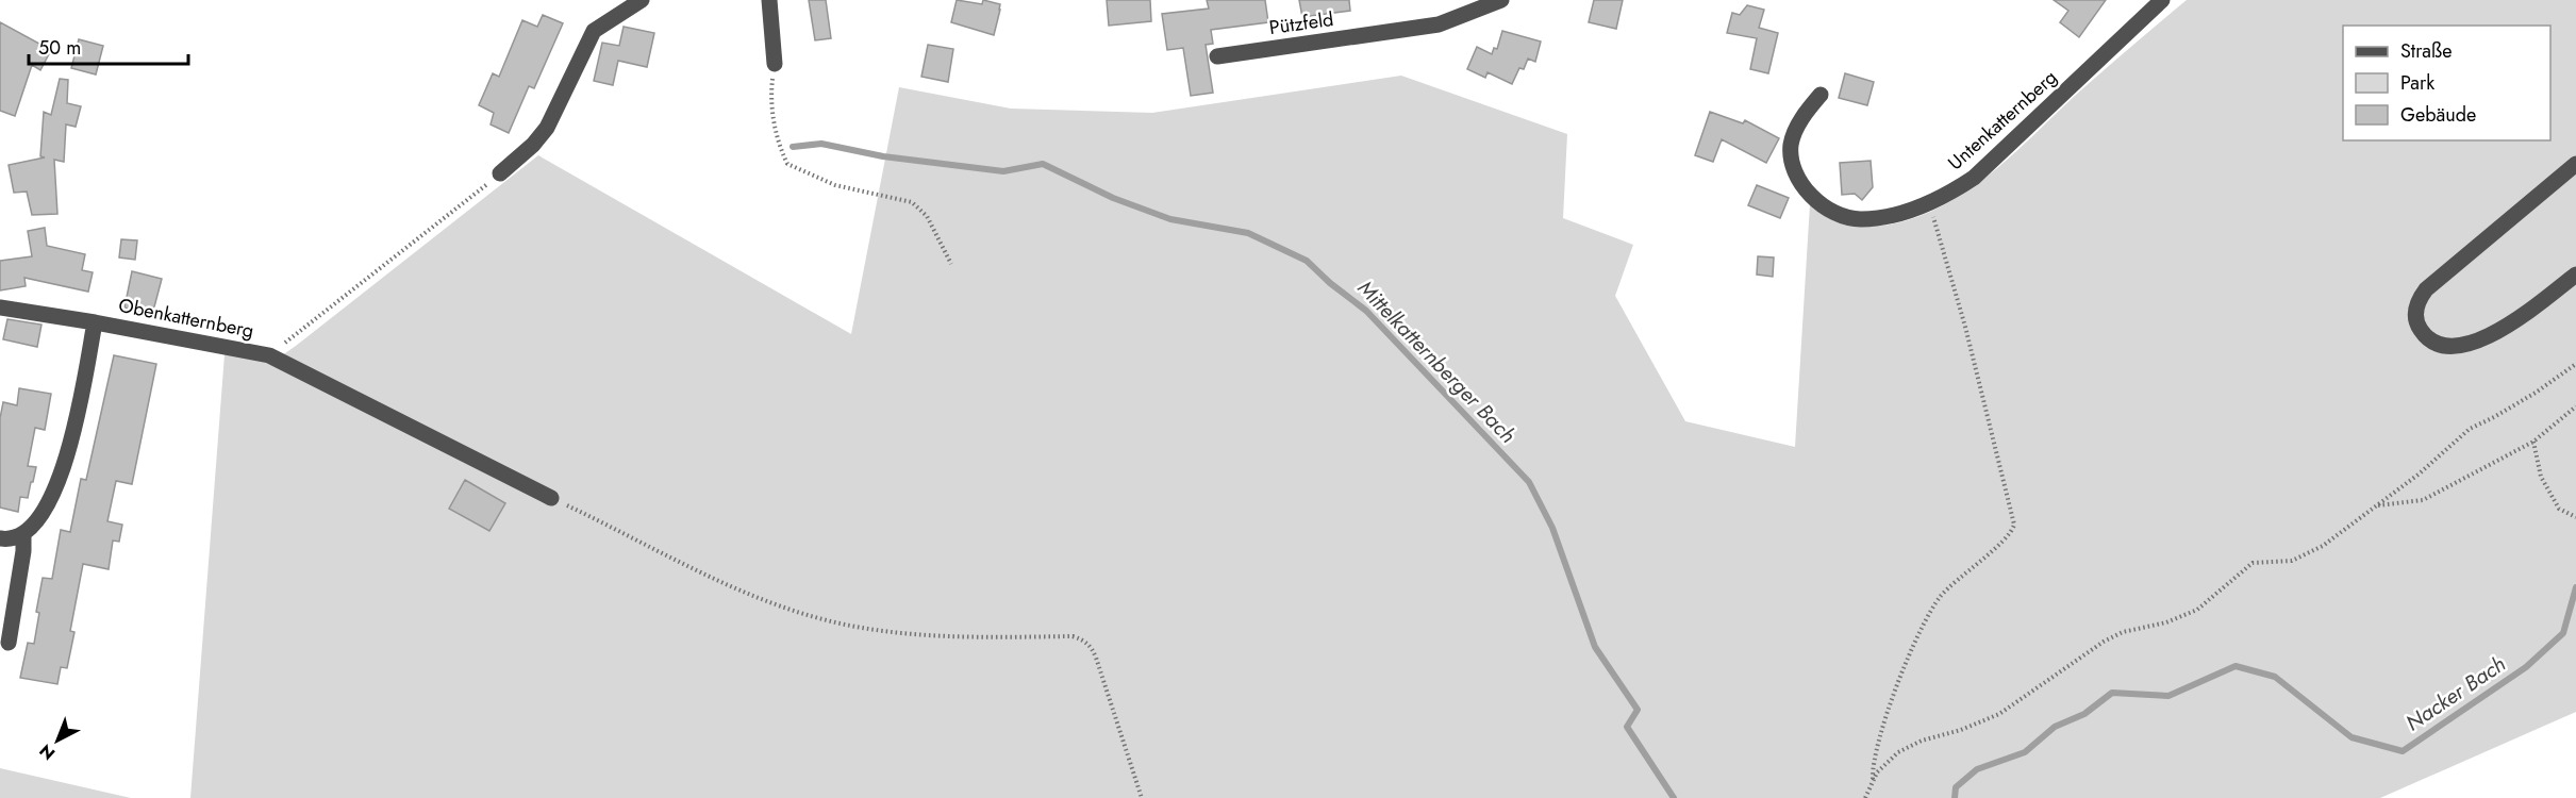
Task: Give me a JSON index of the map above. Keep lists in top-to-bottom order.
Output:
{
  "streets": {
    "street": ["Pützfeld", "Untenkatternberg", "Obenkatternberg"]
  },
  "water": ["Mittelkatternberger Bach", "Nacker Bach"],
  "legend": ["Straße", "Park", "Gebäude"],
  "scale_bar": "50 m",
  "north": "bottom left"
}
